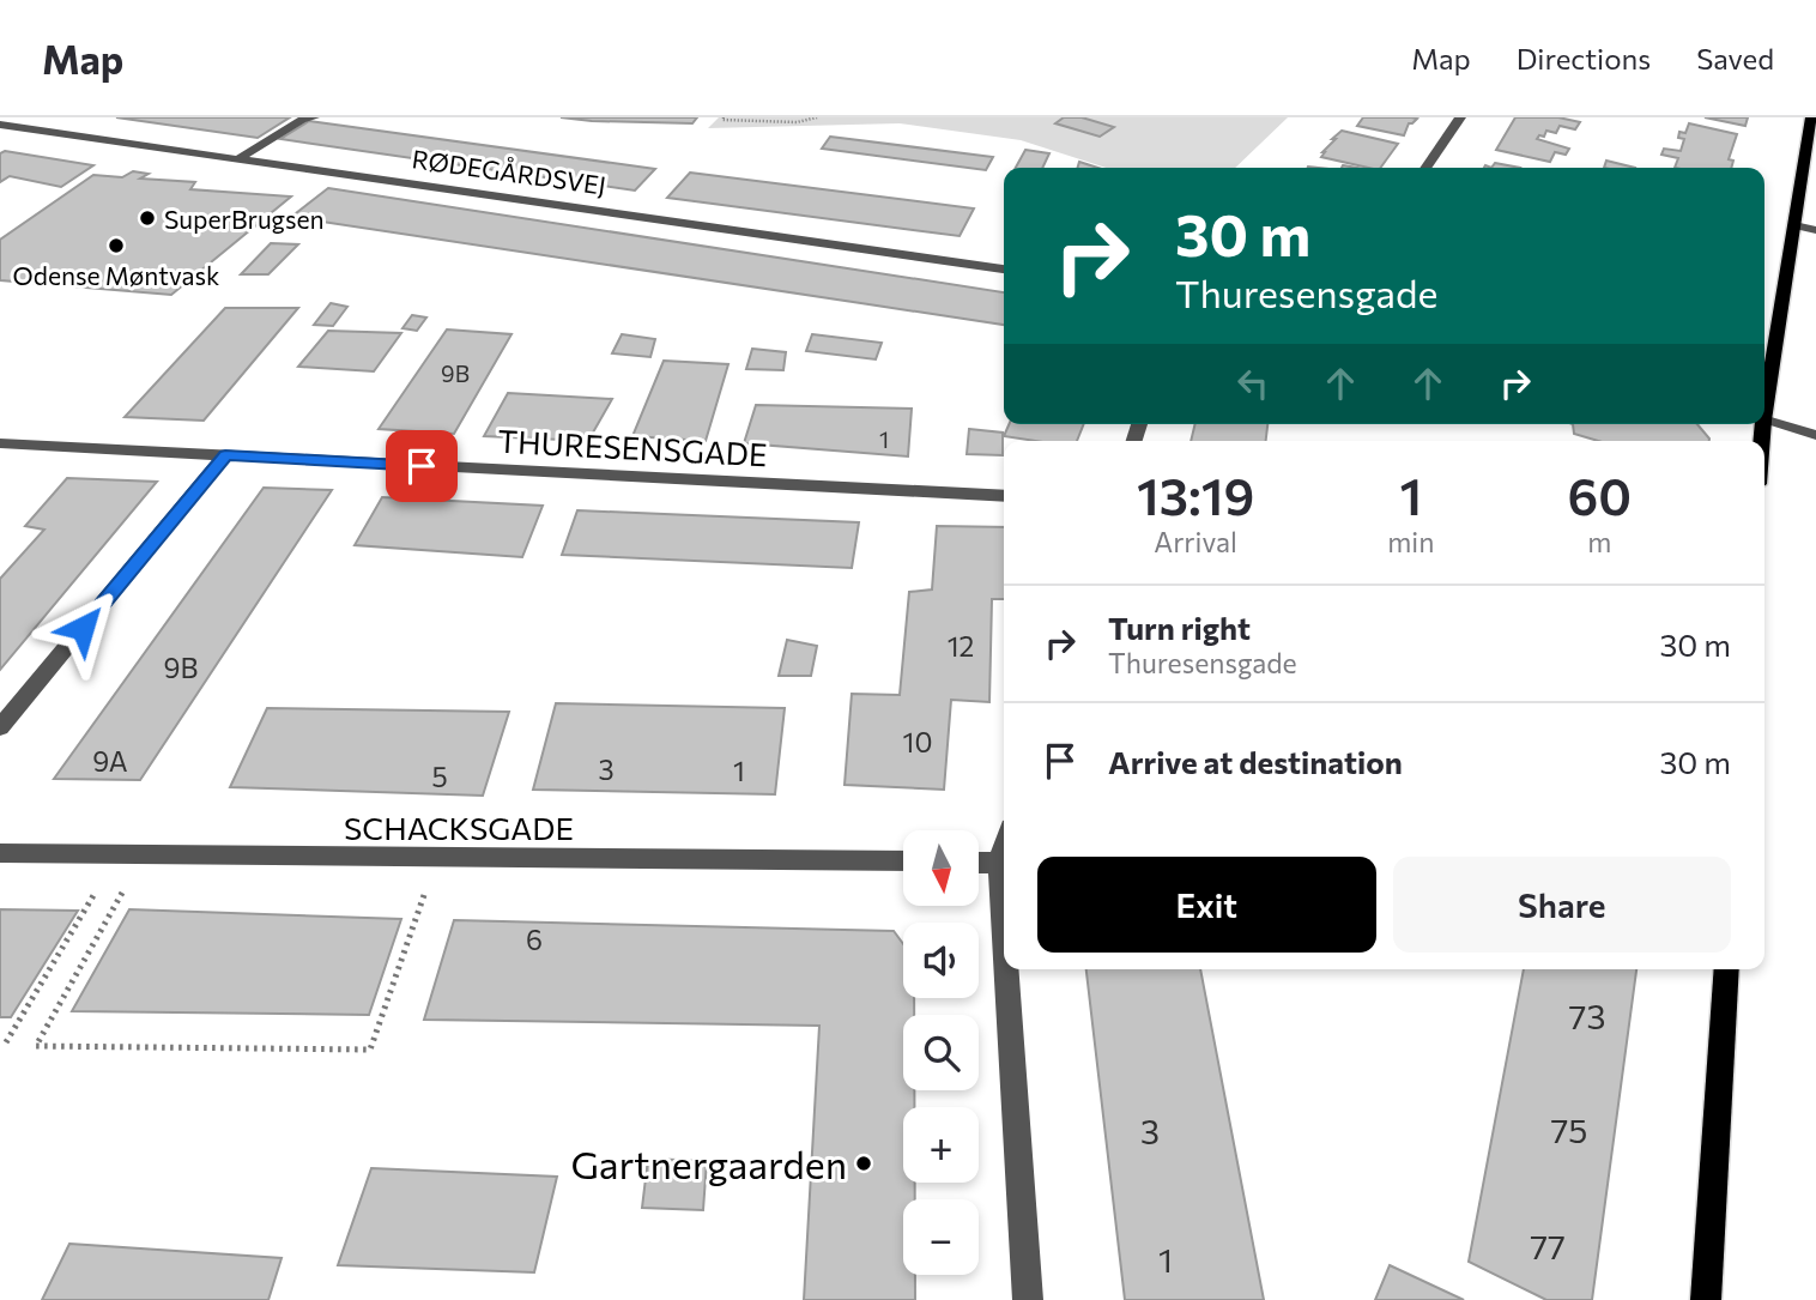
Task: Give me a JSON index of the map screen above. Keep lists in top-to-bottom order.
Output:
{
  "streets": {
    "street": ["RØDEGÅRDSVEJ", "THURESENSGADE", "SCHACKSGADE"]
  },
  "places": ["SuperBrugsen", "Odense Møntvask", "Gartnergaarden"],
  "house_numbers": [
    "9B",
    "1",
    "12",
    "9B",
    "10",
    "9A",
    "3",
    "1",
    "5",
    "6",
    "73",
    "75",
    "3",
    "77",
    "1"
  ],
  "north": "bottom",
  "page": {
    "header": "Map",
    "nav": ["Map", "Directions", "Saved"],
    "turn": ["30 m", "Thuresensgade"],
    "eta": [
      "13:19",
      "Arrival",
      "1",
      "min",
      "60",
      "m"
    ],
    "list": [
      {
        "name": "Turn right",
        "note": "Thuresensgade",
        "value": "30 m"
      },
      {
        "name": "Arrive at destination",
        "value": "30 m"
      }
    ],
    "map_buttons": ["+", "−"],
    "buttons": ["Exit", "Share"]
  }
}
